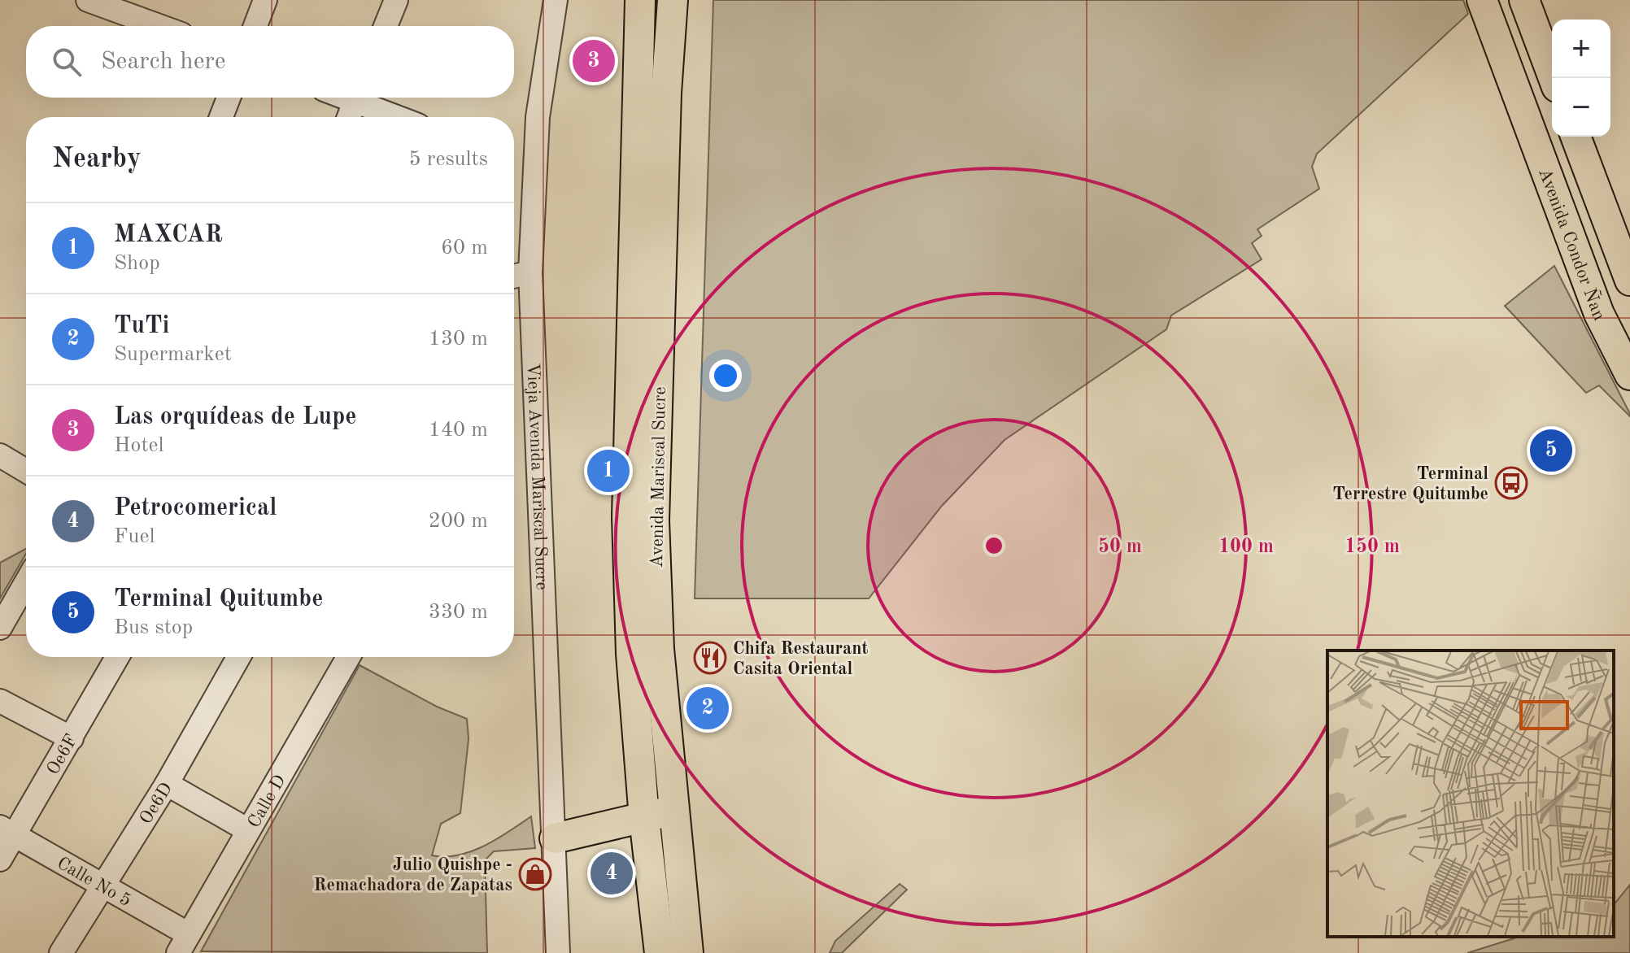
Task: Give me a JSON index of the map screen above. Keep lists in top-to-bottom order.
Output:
{
  "streets": {
    "main road": ["Avenida Condor Ñan", "Avenida Mariscal Sucre"],
    "street": [
      "Vieja Avenida Mariscal Sucre",
      "Oe6F",
      "Calle D",
      "Oe6D",
      "Calle No 5"
    ]
  },
  "crossings": [
    ["Oe6F", "Calle No 5"],
    ["Calle D", "Calle No 5"],
    ["Oe6D", "Calle No 5"]
  ],
  "places": {
    "bus stop": ["Terminal Terrestre Quitumbe"],
    "restaurant": ["Chifa Restaurant Casita Oriental"],
    "shop": ["Julio Quishpe - Remachadora de Zapatas"]
  },
  "page": {
    "map_buttons": ["+", "−"],
    "search": "Search here",
    "pins": [
      "3",
      "5",
      "1",
      "2",
      "4"
    ],
    "heading": ["Nearby", "5 results"],
    "list": [
      {
        "mark": "1",
        "name": "MAXCAR",
        "note": "Shop",
        "value": "60 m"
      },
      {
        "mark": "2",
        "name": "TuTi",
        "note": "Supermarket",
        "value": "130 m"
      },
      {
        "mark": "3",
        "name": "Las orquídeas de Lupe",
        "note": "Hotel",
        "value": "140 m"
      },
      {
        "mark": "4",
        "name": "Petrocomerical",
        "note": "Fuel",
        "value": "200 m"
      },
      {
        "mark": "5",
        "name": "Terminal Quitumbe",
        "note": "Bus stop",
        "value": "330 m"
      }
    ]
  },
  "rings": ["50 m", "100 m", "150 m"]
}
